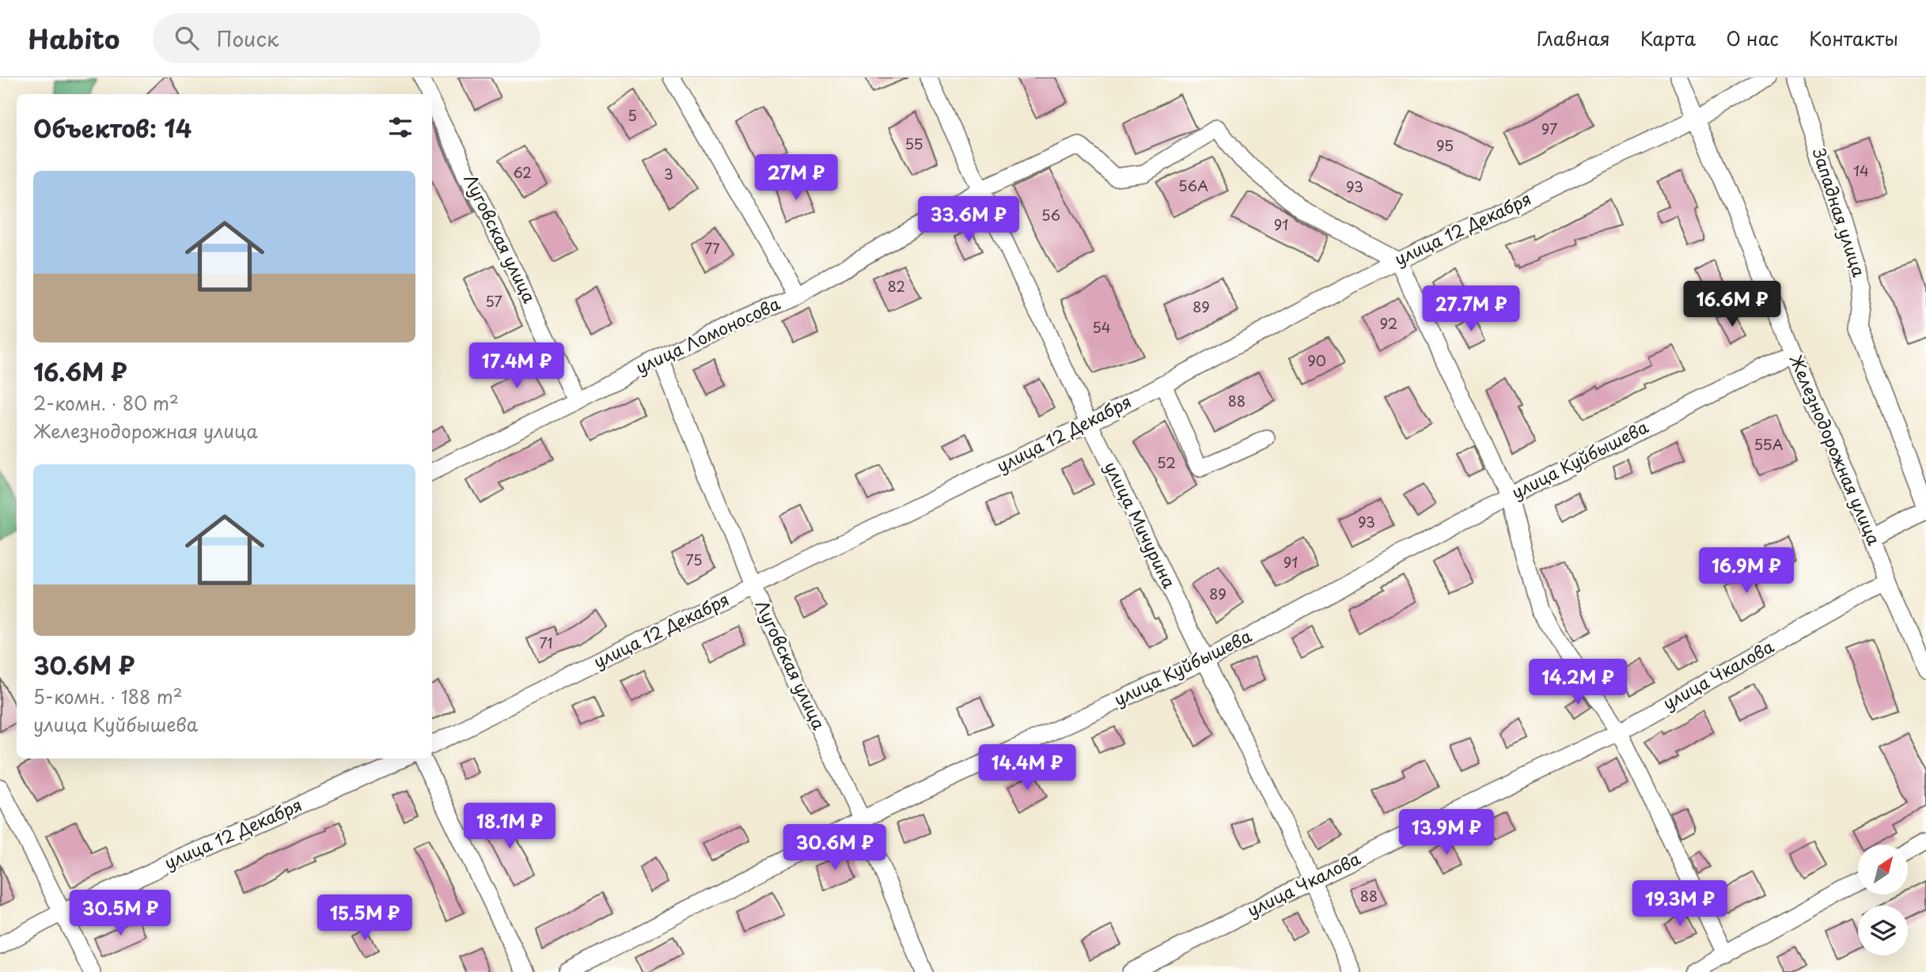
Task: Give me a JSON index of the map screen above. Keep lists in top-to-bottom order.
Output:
{
  "streets": {
    "street": [
      "Западная улица",
      "улица 12 Декабря",
      "Луговская улица",
      "улица Ломоносова",
      "Железнодорожная улица",
      "улица Куйбышева",
      "улица Мичурина",
      "улица Чкалова"
    ]
  },
  "crossings": [
    ["улица 12 Декабря", "Луговская улица"],
    ["улица 12 Декабря", "улица Ломоносова"],
    ["улица 12 Декабря", "Железнодорожная улица"],
    ["улица 12 Декабря", "улица Мичурина"],
    ["Луговская улица", "улица Ломоносова"],
    ["Луговская улица", "улица Куйбышева"],
    ["улица Ломоносова", "улица Мичурина"],
    ["Железнодорожная улица", "улица Куйбышева"],
    ["Железнодорожная улица", "улица Чкалова"],
    ["улица Куйбышева", "улица Мичурина"],
    ["улица Мичурина", "улица Чкалова"]
  ],
  "house_numbers": [
    "5",
    "97",
    "55",
    "95",
    "14",
    "62",
    "3",
    "56А",
    "93",
    "56",
    "91",
    "77",
    "82",
    "57",
    "89",
    "92",
    "54",
    "90",
    "88",
    "55А",
    "52",
    "93",
    "75",
    "91",
    "89",
    "71",
    "88"
  ],
  "north": "top right",
  "page": {
    "header": "Habito",
    "search": "Поиск",
    "nav": [
      "Главная",
      "Карта",
      "О нас",
      "Контакты"
    ],
    "heading": "Объектов: 14",
    "price": [
      "27M ₽",
      "33.6M ₽",
      "16.6M ₽",
      "27.7M ₽",
      "17.4M ₽",
      "16.9M ₽",
      "14.2M ₽",
      "14.4M ₽",
      "18.1M ₽",
      "13.9M ₽",
      "30.6M ₽",
      "19.3M ₽",
      "30.5M ₽",
      "15.5M ₽"
    ],
    "list": [
      {
        "name": "16.6M ₽",
        "note": "2-комн. · 80 m² · Железнодорожная улица"
      },
      {
        "name": "30.6M ₽",
        "note": "5-комн. · 188 m² · улица Куйбышева"
      }
    ]
  }
}
